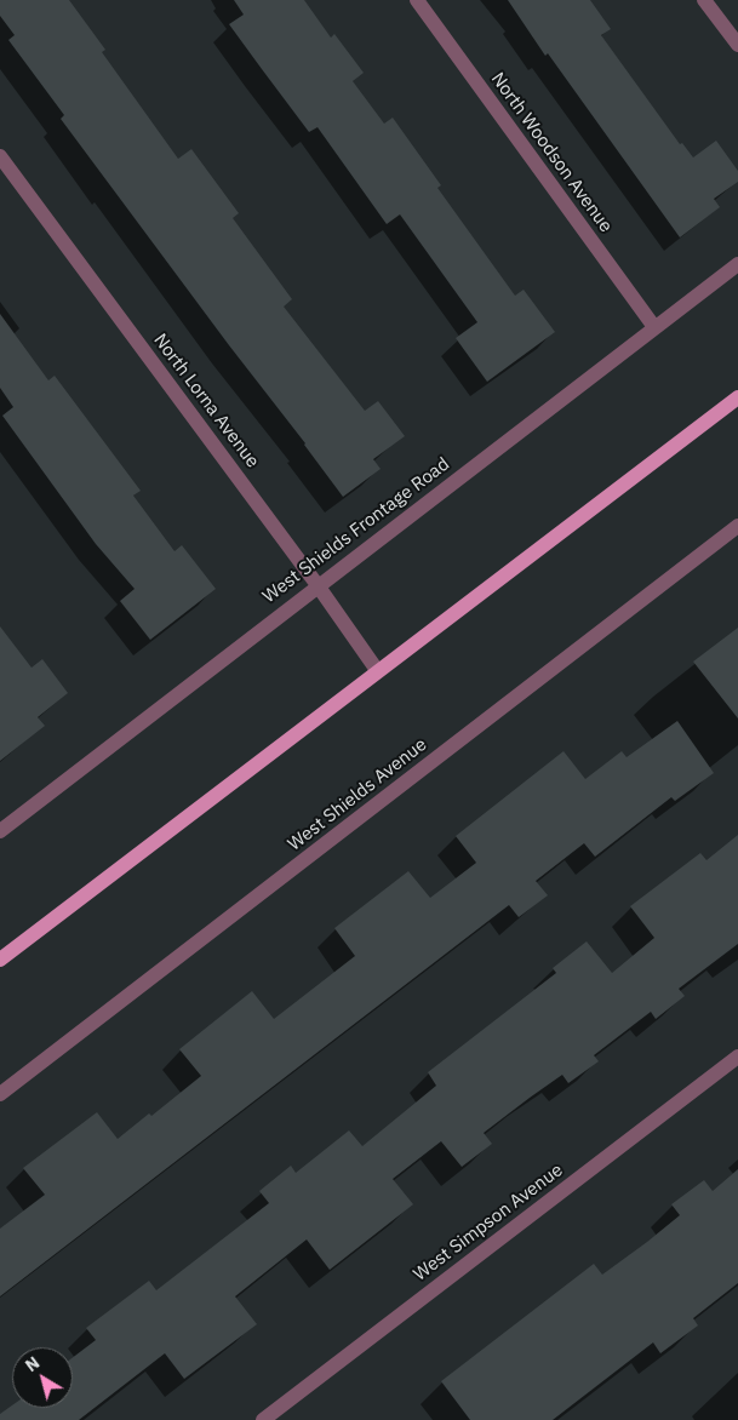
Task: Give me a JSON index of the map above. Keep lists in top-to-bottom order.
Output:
{
  "streets": {
    "street": [
      "North Woodson Avenue",
      "North Lorna Avenue",
      "West Shields Frontage Road",
      "West Shields Avenue",
      "West Simpson Avenue"
    ]
  },
  "crossings": [
    ["North Woodson Avenue", "West Shields Frontage Road"],
    ["North Lorna Avenue", "West Shields Frontage Road"]
  ],
  "north": "top left"
}
